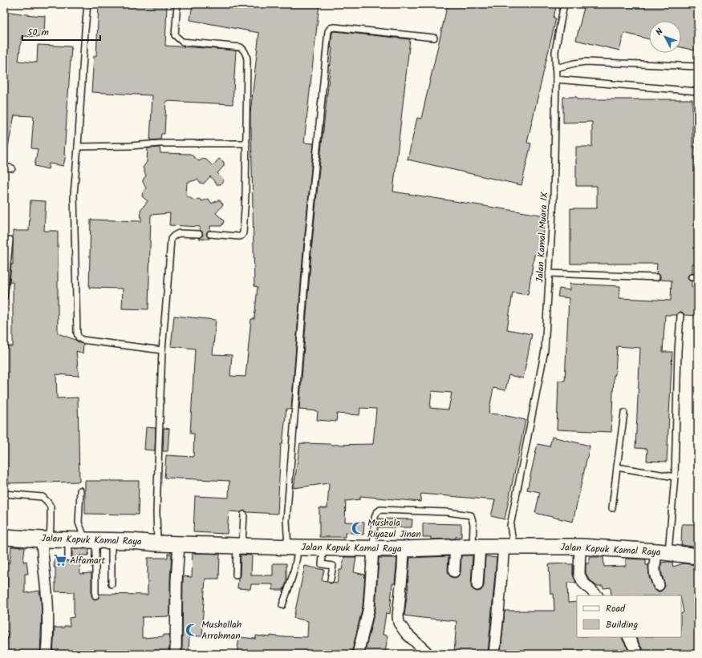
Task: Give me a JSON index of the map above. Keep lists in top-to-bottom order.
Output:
{
  "streets": {
    "main road": ["Jalan Kapuk Kamal Raya"],
    "lane": ["Jalan Kamal Muara IX"]
  },
  "crossings": [
    ["Jalan Kamal Muara IX", "Jalan Kapuk Kamal Raya"]
  ],
  "places": {
    "mosque": ["Mushola Riyazul Jinan", "Mushollah Arrohman"],
    "supermarket": ["Alfamart"]
  },
  "legend": ["Road", "Building"],
  "scale_bar": "50 m",
  "north": "top left"
}
